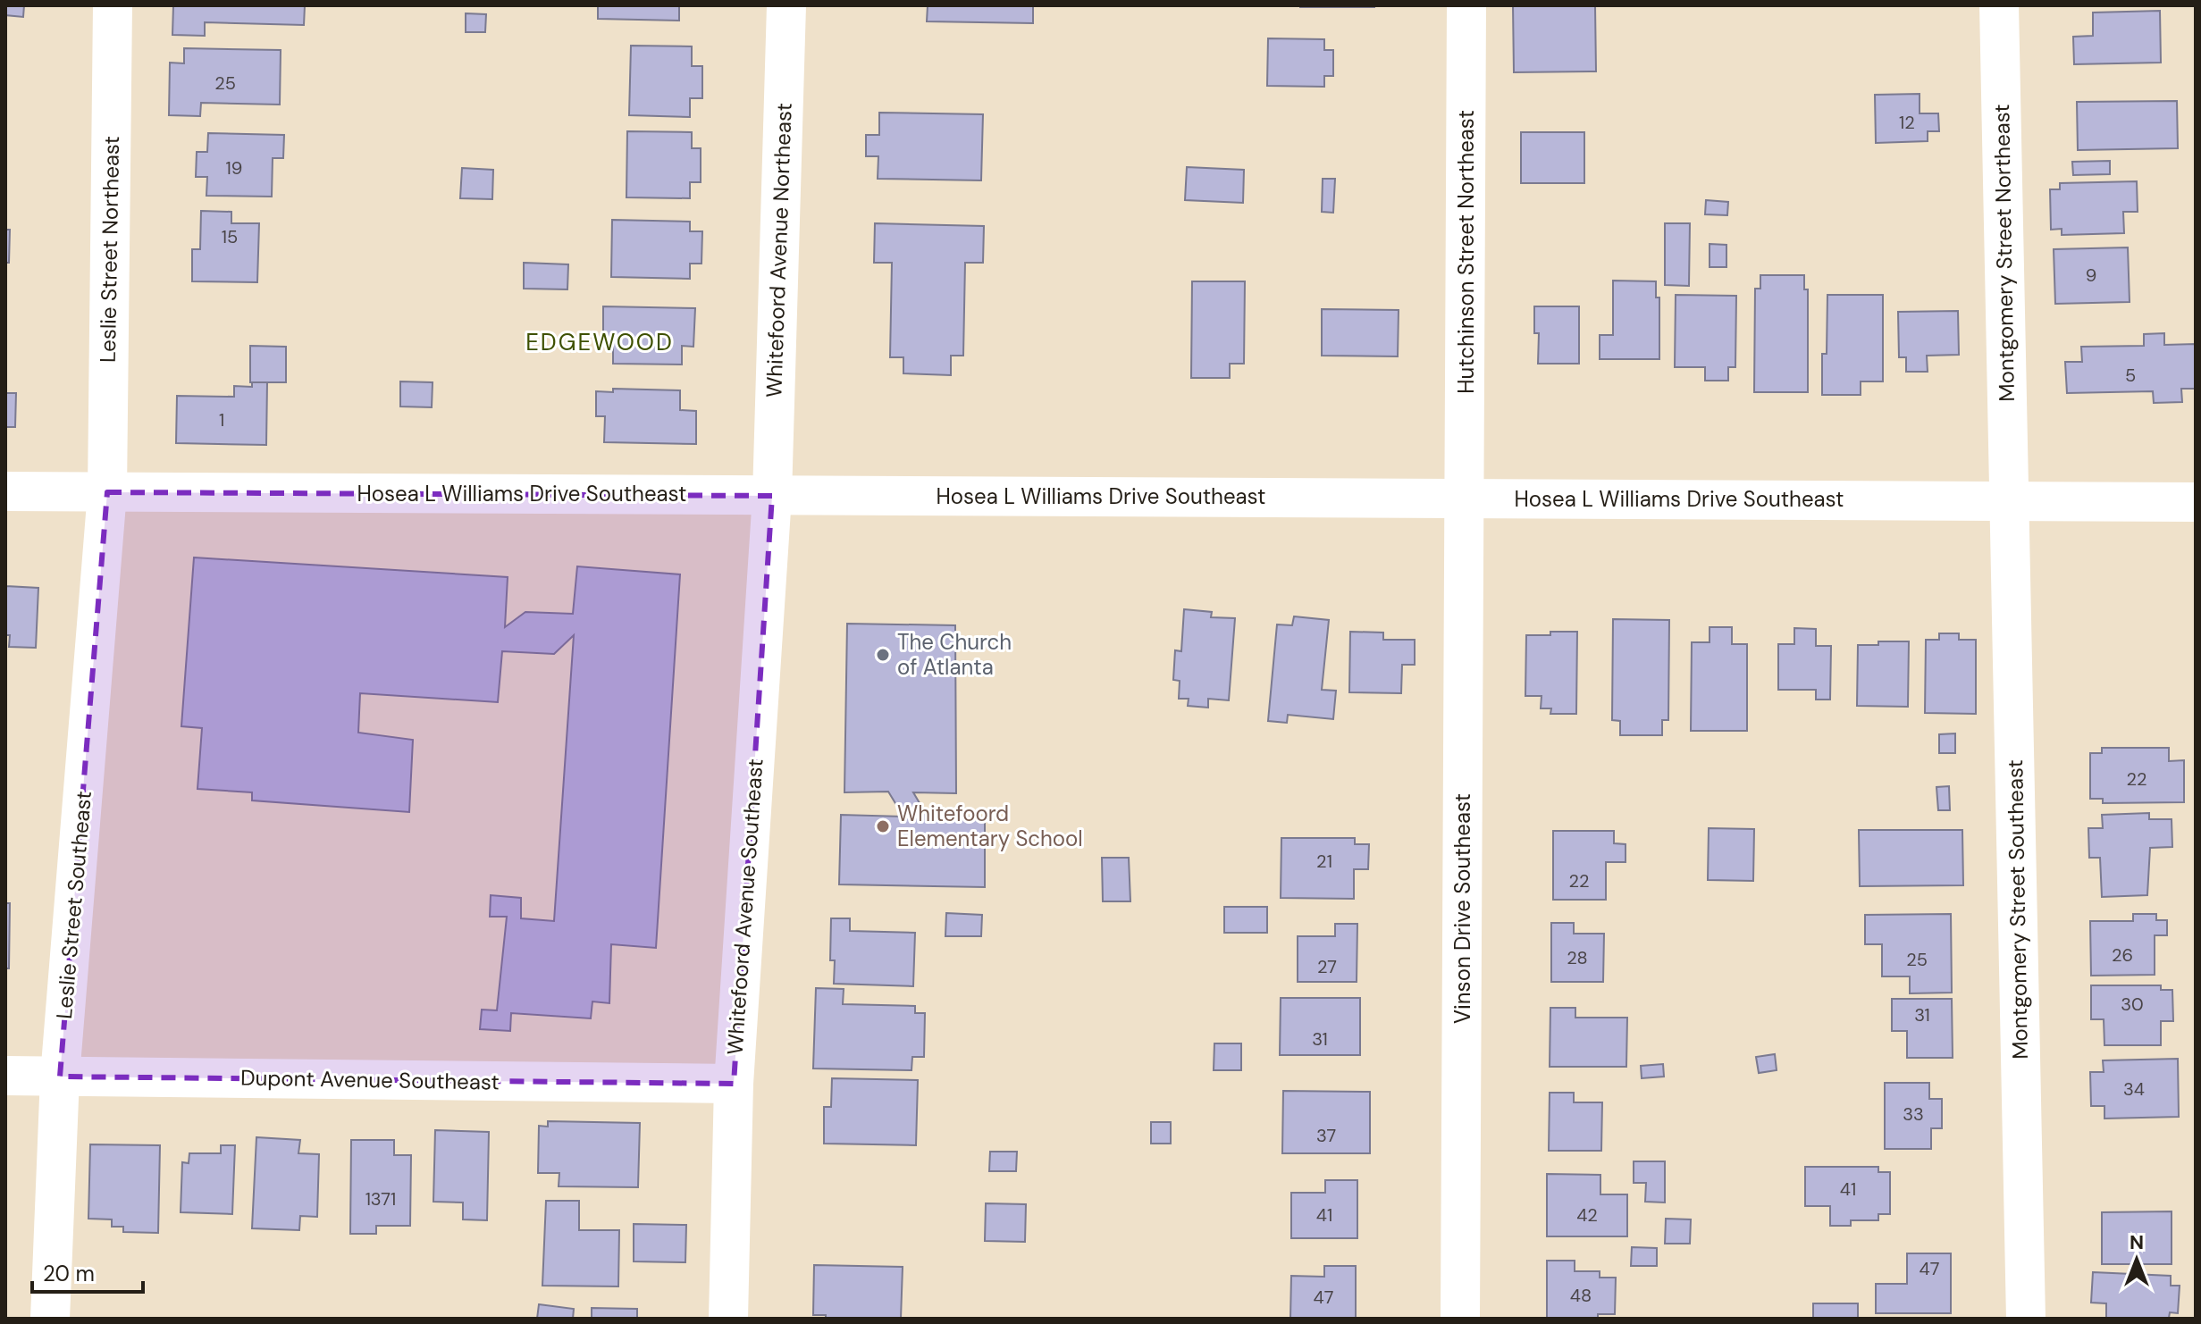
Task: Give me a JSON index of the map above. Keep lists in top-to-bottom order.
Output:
{
  "streets": {
    "street": [
      "Leslie Street Northeast",
      "Whitefoord Avenue Northeast",
      "Hutchinson Street Northeast",
      "Montgomery Street Northeast",
      "Hosea L Williams Drive Southeast",
      "Leslie Street Southeast",
      "Whitefoord Avenue Southeast",
      "Vinson Drive Southeast",
      "Montgomery Street Southeast",
      "Dupont Avenue Southeast"
    ]
  },
  "crossings": [
    ["Leslie Street Northeast", "Hosea L Williams Drive Southeast"],
    ["Leslie Street Northeast", "Leslie Street Southeast"],
    ["Whitefoord Avenue Northeast", "Hosea L Williams Drive Southeast"],
    ["Whitefoord Avenue Northeast", "Whitefoord Avenue Southeast"],
    ["Hutchinson Street Northeast", "Hosea L Williams Drive Southeast"],
    ["Hutchinson Street Northeast", "Vinson Drive Southeast"],
    ["Montgomery Street Northeast", "Hosea L Williams Drive Southeast"],
    ["Montgomery Street Northeast", "Montgomery Street Southeast"],
    ["Hosea L Williams Drive Southeast", "Leslie Street Southeast"],
    ["Hosea L Williams Drive Southeast", "Whitefoord Avenue Southeast"],
    ["Hosea L Williams Drive Southeast", "Vinson Drive Southeast"],
    ["Hosea L Williams Drive Southeast", "Montgomery Street Southeast"],
    ["Leslie Street Southeast", "Dupont Avenue Southeast"],
    ["Whitefoord Avenue Southeast", "Dupont Avenue Southeast"]
  ],
  "districts": ["EDGEWOOD"],
  "places": ["The Church of Atlanta", "Whitefoord Elementary School"],
  "house_numbers": [
    "25",
    "12",
    "19",
    "15",
    "9",
    "5",
    "1",
    "22",
    "21",
    "22",
    "26",
    "28",
    "25",
    "27",
    "30",
    "31",
    "31",
    "34",
    "33",
    "37",
    "41",
    "1371",
    "41",
    "42",
    "47",
    "48",
    "47"
  ],
  "scale_bar": "20 m",
  "north": "top"
}
